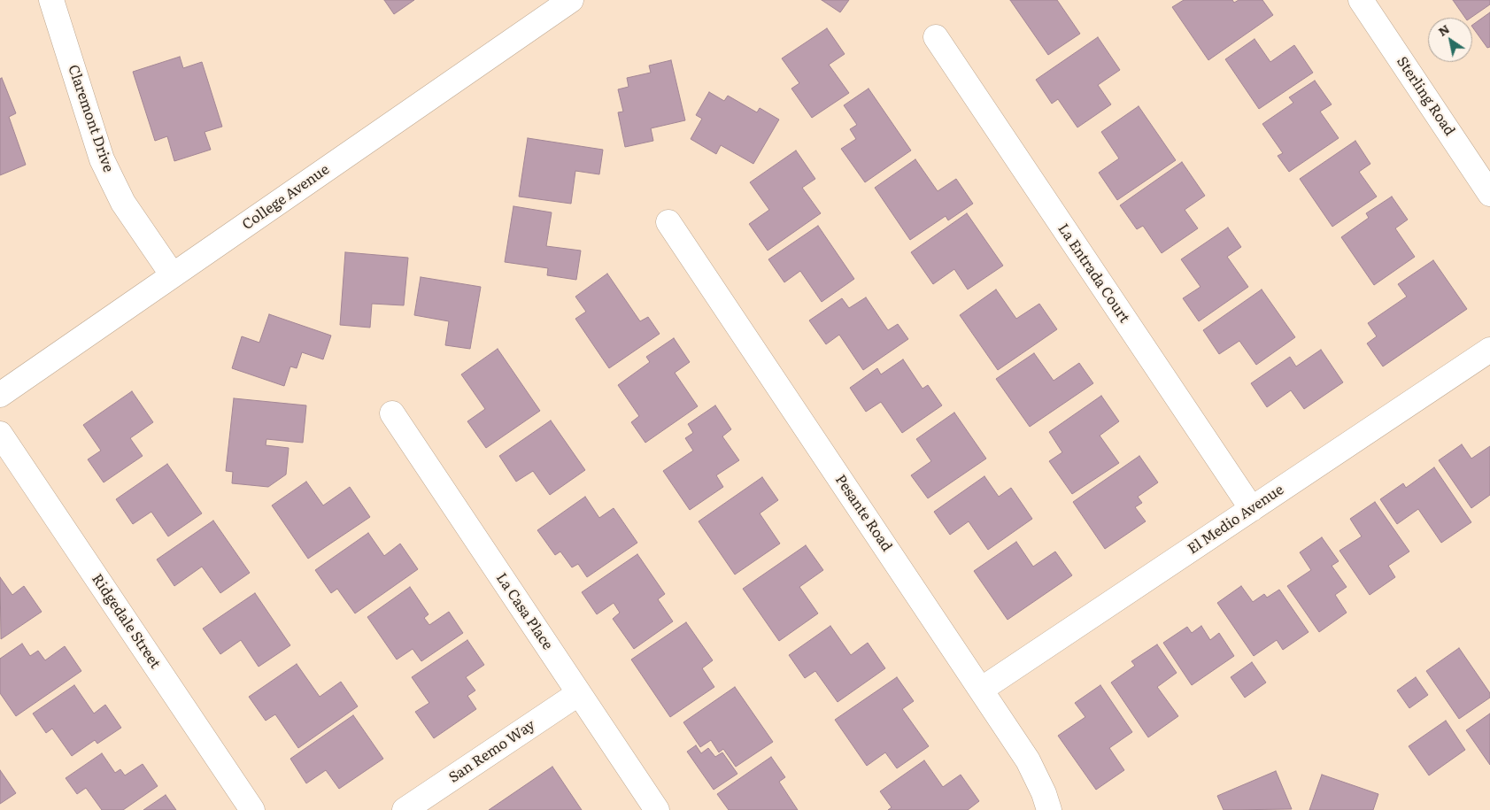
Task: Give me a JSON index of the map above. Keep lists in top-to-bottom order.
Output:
{
  "streets": {
    "street": [
      "Sterling Road",
      "Claremont Drive",
      "College Avenue",
      "La Entrada Court",
      "Pesante Road",
      "El Medio Avenue",
      "La Casa Place",
      "Ridgedale Street",
      "San Remo Way"
    ]
  },
  "crossings": [
    ["Claremont Drive", "College Avenue"],
    ["La Entrada Court", "El Medio Avenue"],
    ["Pesante Road", "El Medio Avenue"],
    ["La Casa Place", "San Remo Way"]
  ],
  "north": "top left"
}
